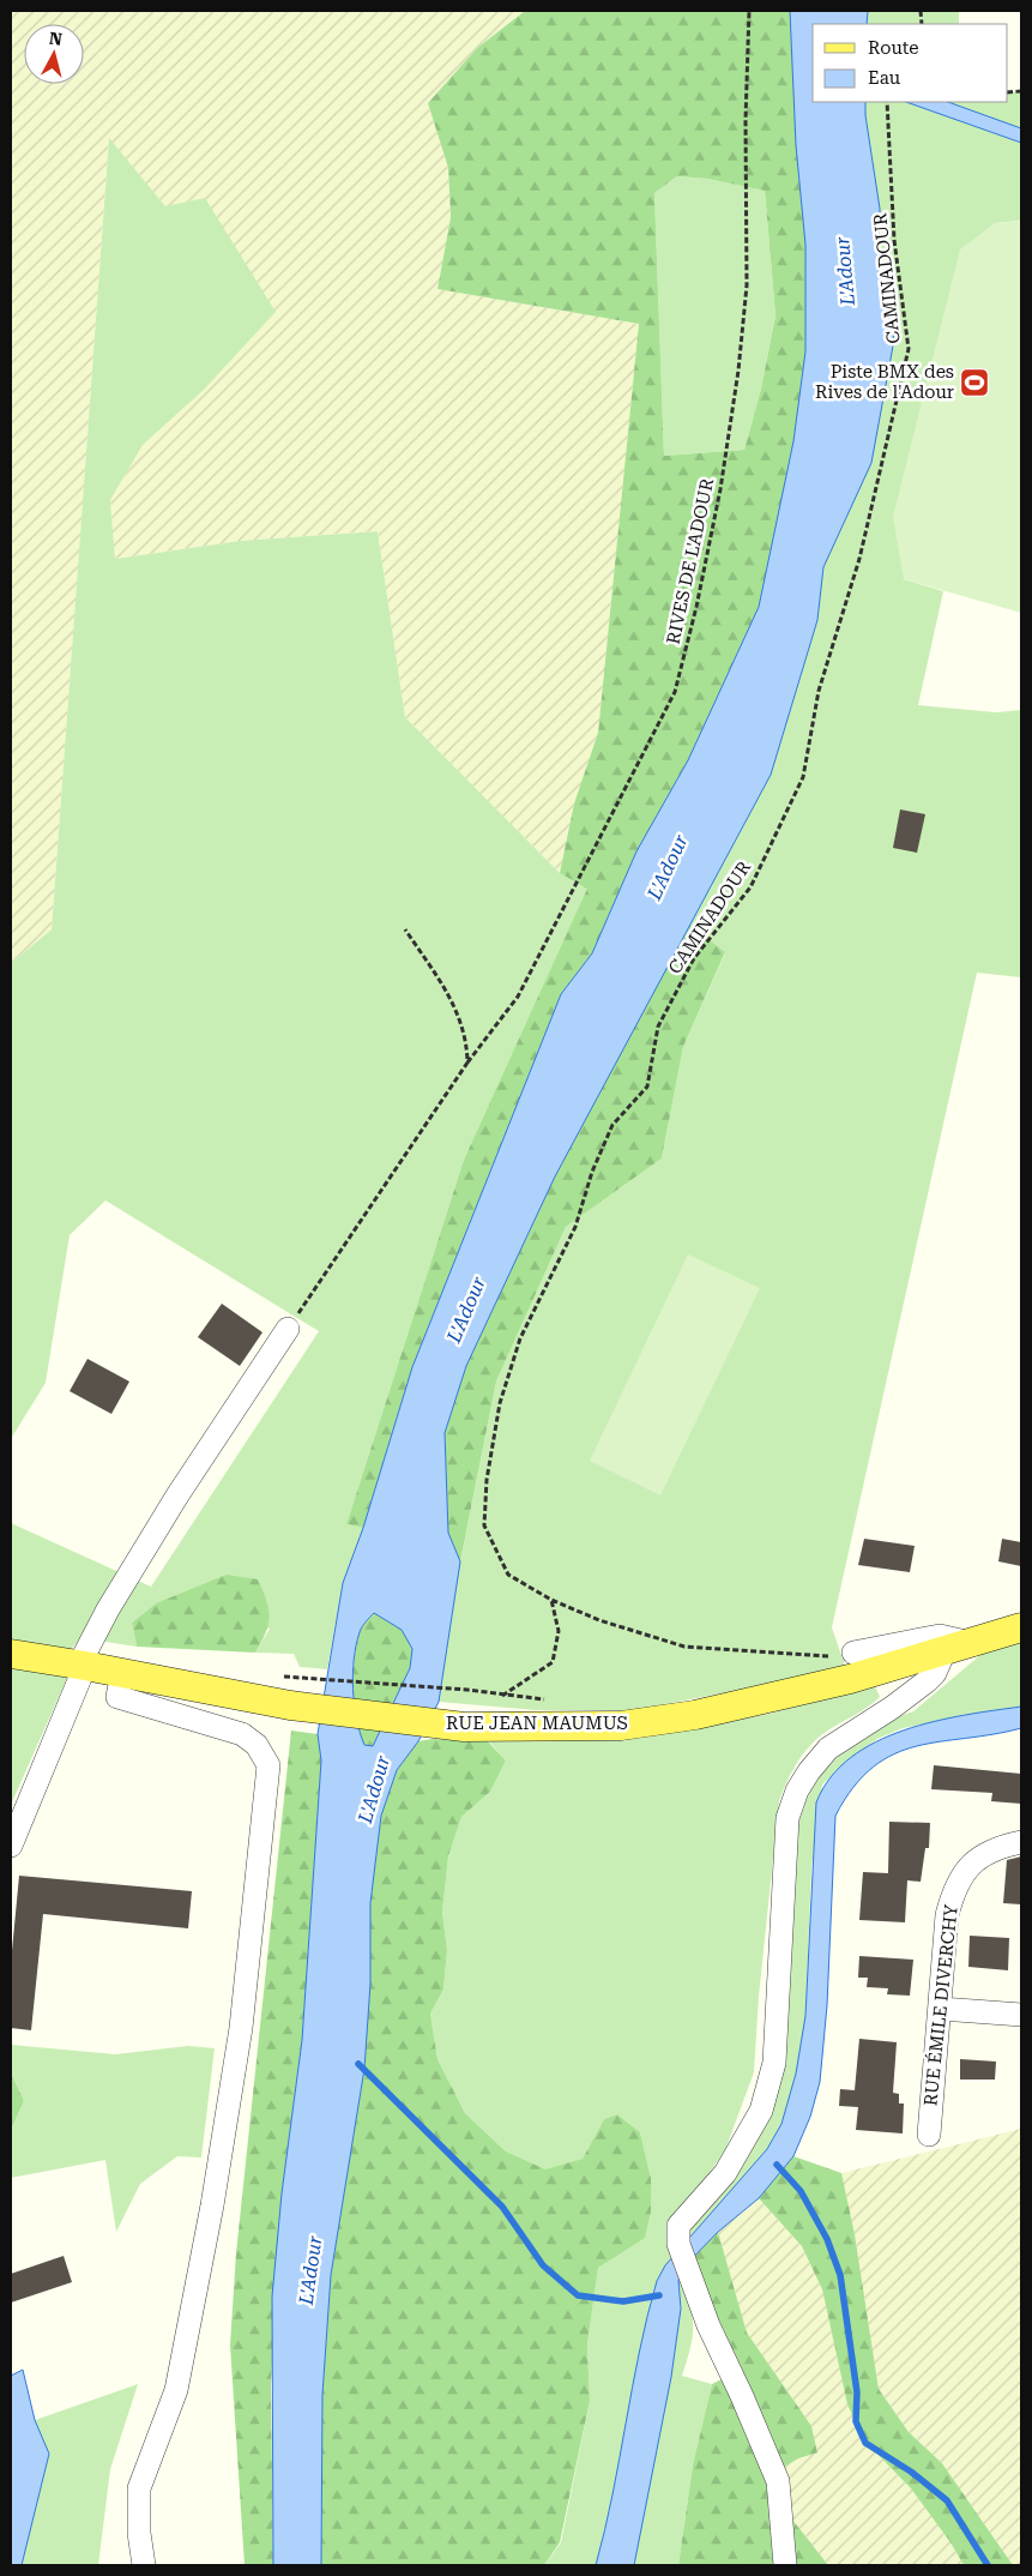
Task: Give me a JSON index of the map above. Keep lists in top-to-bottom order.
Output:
{
  "streets": {
    "main road": ["RUE JEAN MAUMUS"],
    "street": ["RUE ÉMILE DIVERCHY"],
    "path": ["CAMINADOUR", "RIVES DE L'ADOUR"]
  },
  "water": ["L'Adour"],
  "places": {
    "sports": ["Piste BMX des Rives de l'Adour"]
  },
  "legend": ["Route", "Eau"],
  "north": "top"
}
